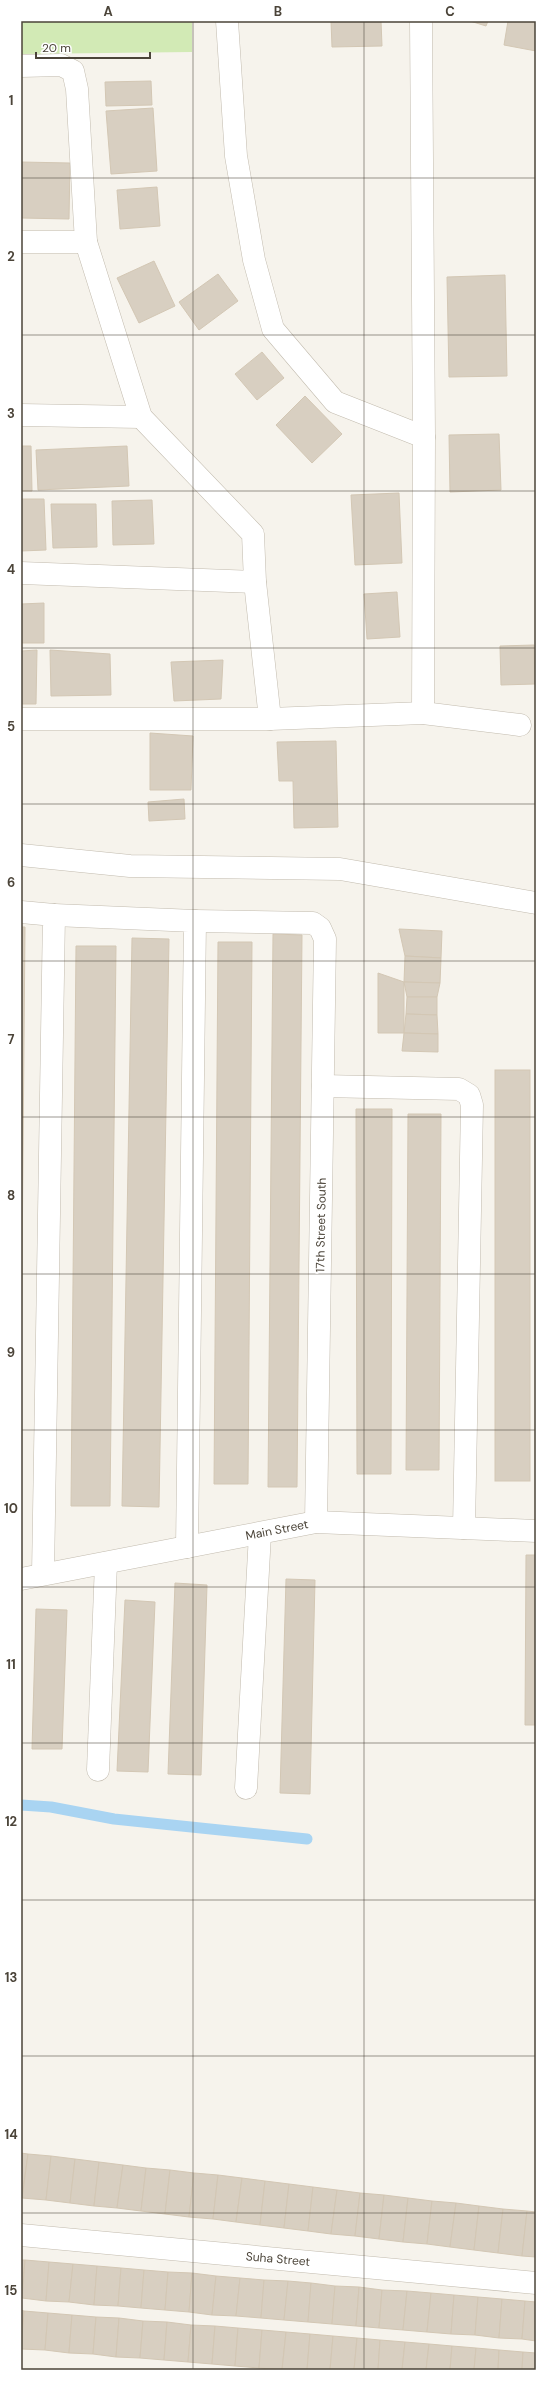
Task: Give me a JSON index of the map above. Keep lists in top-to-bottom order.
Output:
{
  "streets": {
    "street": ["17th Street South", "Main Street", "Suha Street"]
  },
  "crossings": [
    ["17th Street South", "Main Street"]
  ],
  "scale_bar": "20 m",
  "grid": {
    "columns": ["A", "B", "C"],
    "rows": [
      "1",
      "2",
      "3",
      "4",
      "5",
      "6",
      "7",
      "8",
      "9",
      "10",
      "11",
      "12",
      "13",
      "14",
      "15"
    ]
  }
}
